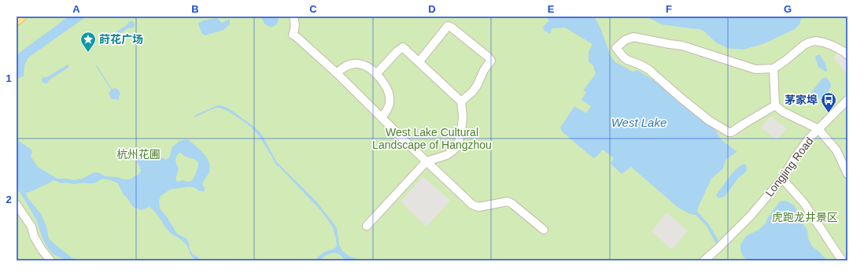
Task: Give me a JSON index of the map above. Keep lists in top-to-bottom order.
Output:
{
  "streets": {
    "street": ["Longjing Road"]
  },
  "water": ["West Lake"],
  "parks": ["West Lake Cultural Landscape of Hangzhou", "杭州花圃", "虎跑龙井景区"],
  "places": {
    "place": ["莳花广场"],
    "bus stop": ["茅家埠"]
  },
  "grid": {
    "columns": [
      "A",
      "B",
      "C",
      "D",
      "E",
      "F",
      "G"
    ],
    "rows": ["1", "2"]
  }
}
